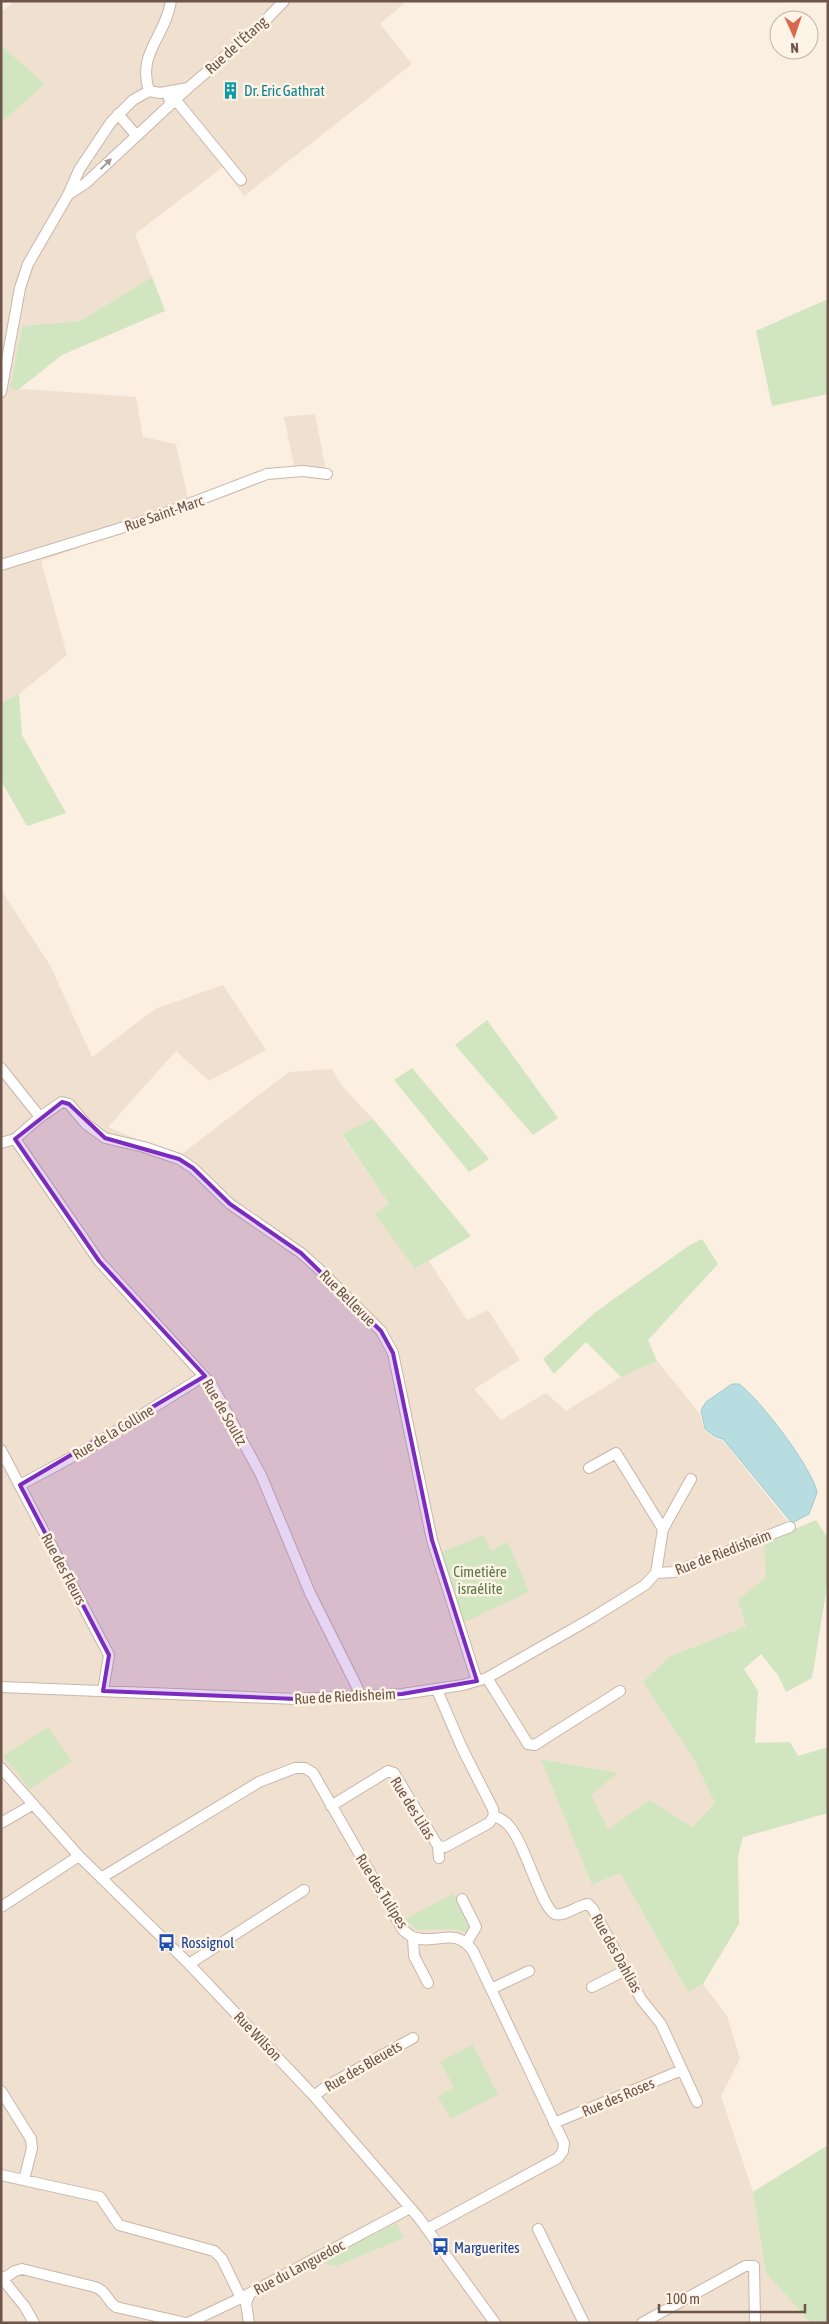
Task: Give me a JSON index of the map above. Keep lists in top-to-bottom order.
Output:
{
  "streets": {
    "street": [
      "Rue de l'Étang",
      "Rue Saint-Marc",
      "Rue Bellevue",
      "Rue de Soultz",
      "Rue de la Colline",
      "Rue de Riedisheim",
      "Rue des Fleurs",
      "Rue des Lilas",
      "Rue des Tulipes",
      "Rue des Dahlias",
      "Rue Wilson",
      "Rue des Bleuets",
      "Rue des Roses",
      "Rue du Languedoc"
    ]
  },
  "crossings": [
    ["Rue Bellevue", "Rue de Riedisheim"],
    ["Rue de Soultz", "Rue de la Colline"],
    ["Rue de Soultz", "Rue de Riedisheim"],
    ["Rue de la Colline", "Rue des Fleurs"],
    ["Rue de Riedisheim", "Rue des Fleurs"],
    ["Rue de Riedisheim", "Rue des Dahlias"],
    ["Rue des Lilas", "Rue des Tulipes"],
    ["Rue des Lilas", "Rue des Dahlias"],
    ["Rue des Tulipes", "Rue Wilson"],
    ["Rue des Dahlias", "Rue des Roses"],
    ["Rue Wilson", "Rue des Bleuets"],
    ["Rue Wilson", "Rue du Languedoc"]
  ],
  "parks": ["Cimetière israélite"],
  "places": {
    "building": ["Dr. Eric Gathrat"],
    "bus stop": ["Rossignol", "Marguerites"]
  },
  "scale_bar": "100 m",
  "north": "bottom"
}
